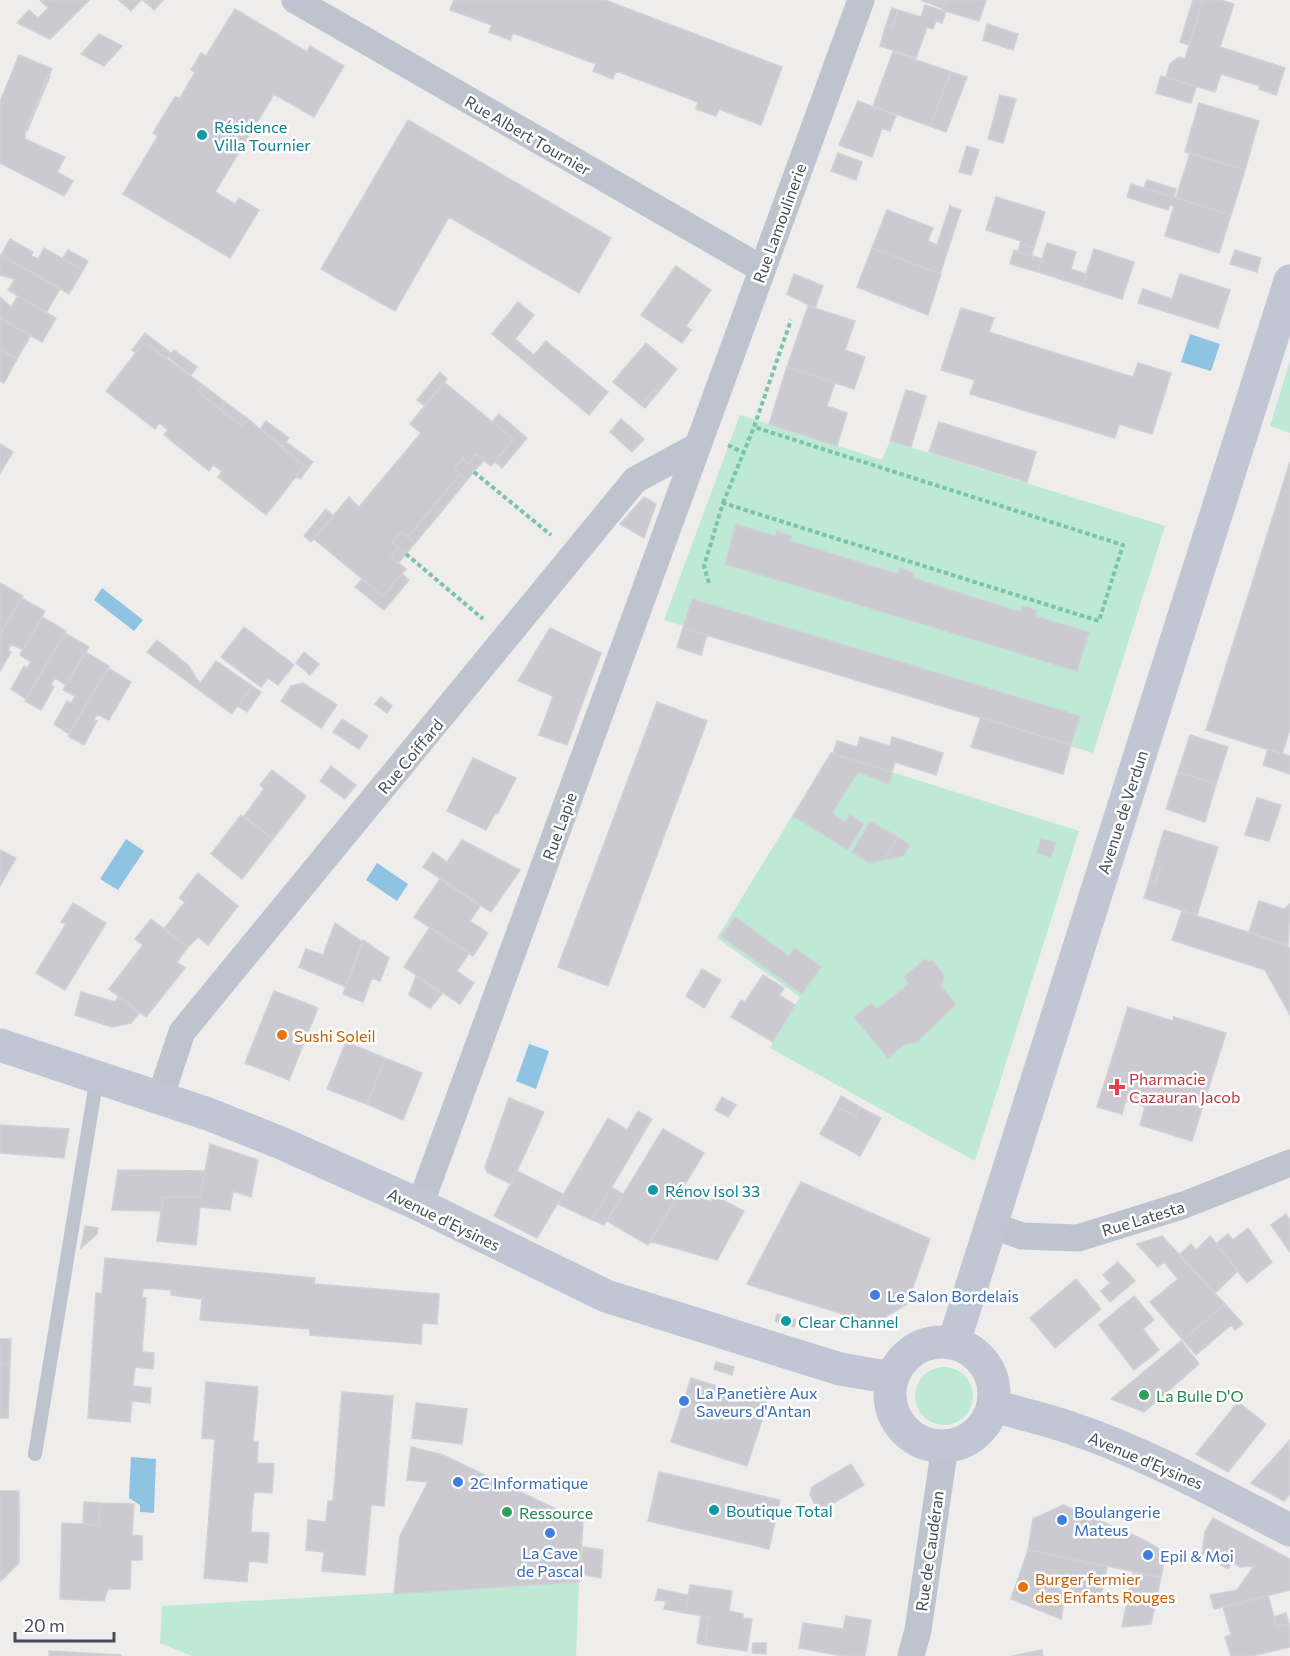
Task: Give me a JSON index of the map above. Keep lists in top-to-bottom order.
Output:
{
  "streets": {
    "street": [
      "Rue Albert Tournier",
      "Rue Lamoulinerie",
      "Rue Coiffard",
      "Avenue de Verdun",
      "Rue Lapie",
      "Rue Latesta",
      "Avenue d'Eysines",
      "Rue de Caudéran"
    ]
  },
  "crossings": [
    ["Rue Albert Tournier", "Rue Lamoulinerie"],
    ["Rue Lamoulinerie", "Rue Coiffard"],
    ["Rue Lamoulinerie", "Rue Lapie"],
    ["Rue Coiffard", "Rue Lapie"],
    ["Rue Coiffard", "Avenue d'Eysines"],
    ["Avenue de Verdun", "Rue Latesta"],
    ["Avenue de Verdun", "Avenue d'Eysines"],
    ["Avenue de Verdun", "Rue de Caudéran"],
    ["Rue Lapie", "Avenue d'Eysines"],
    ["Avenue d'Eysines", "Rue de Caudéran"]
  ],
  "places": {
    "other": [
      "Résidence Villa Tournier",
      "Sushi Soleil",
      "Rénov Isol 33",
      "Le Salon Bordelais",
      "Clear Channel",
      "La Bulle D'O",
      "La Panetière Aux Saveurs d'Antan",
      "2C Informatique",
      "Boutique Total",
      "Ressource",
      "Boulangerie Mateus",
      "La Cave de Pascal",
      "Epil & Moi",
      "Burger fermier des Enfants Rouges"
    ],
    "health": ["Pharmacie Cazauran Jacob"]
  },
  "scale_bar": "20 m"
}
